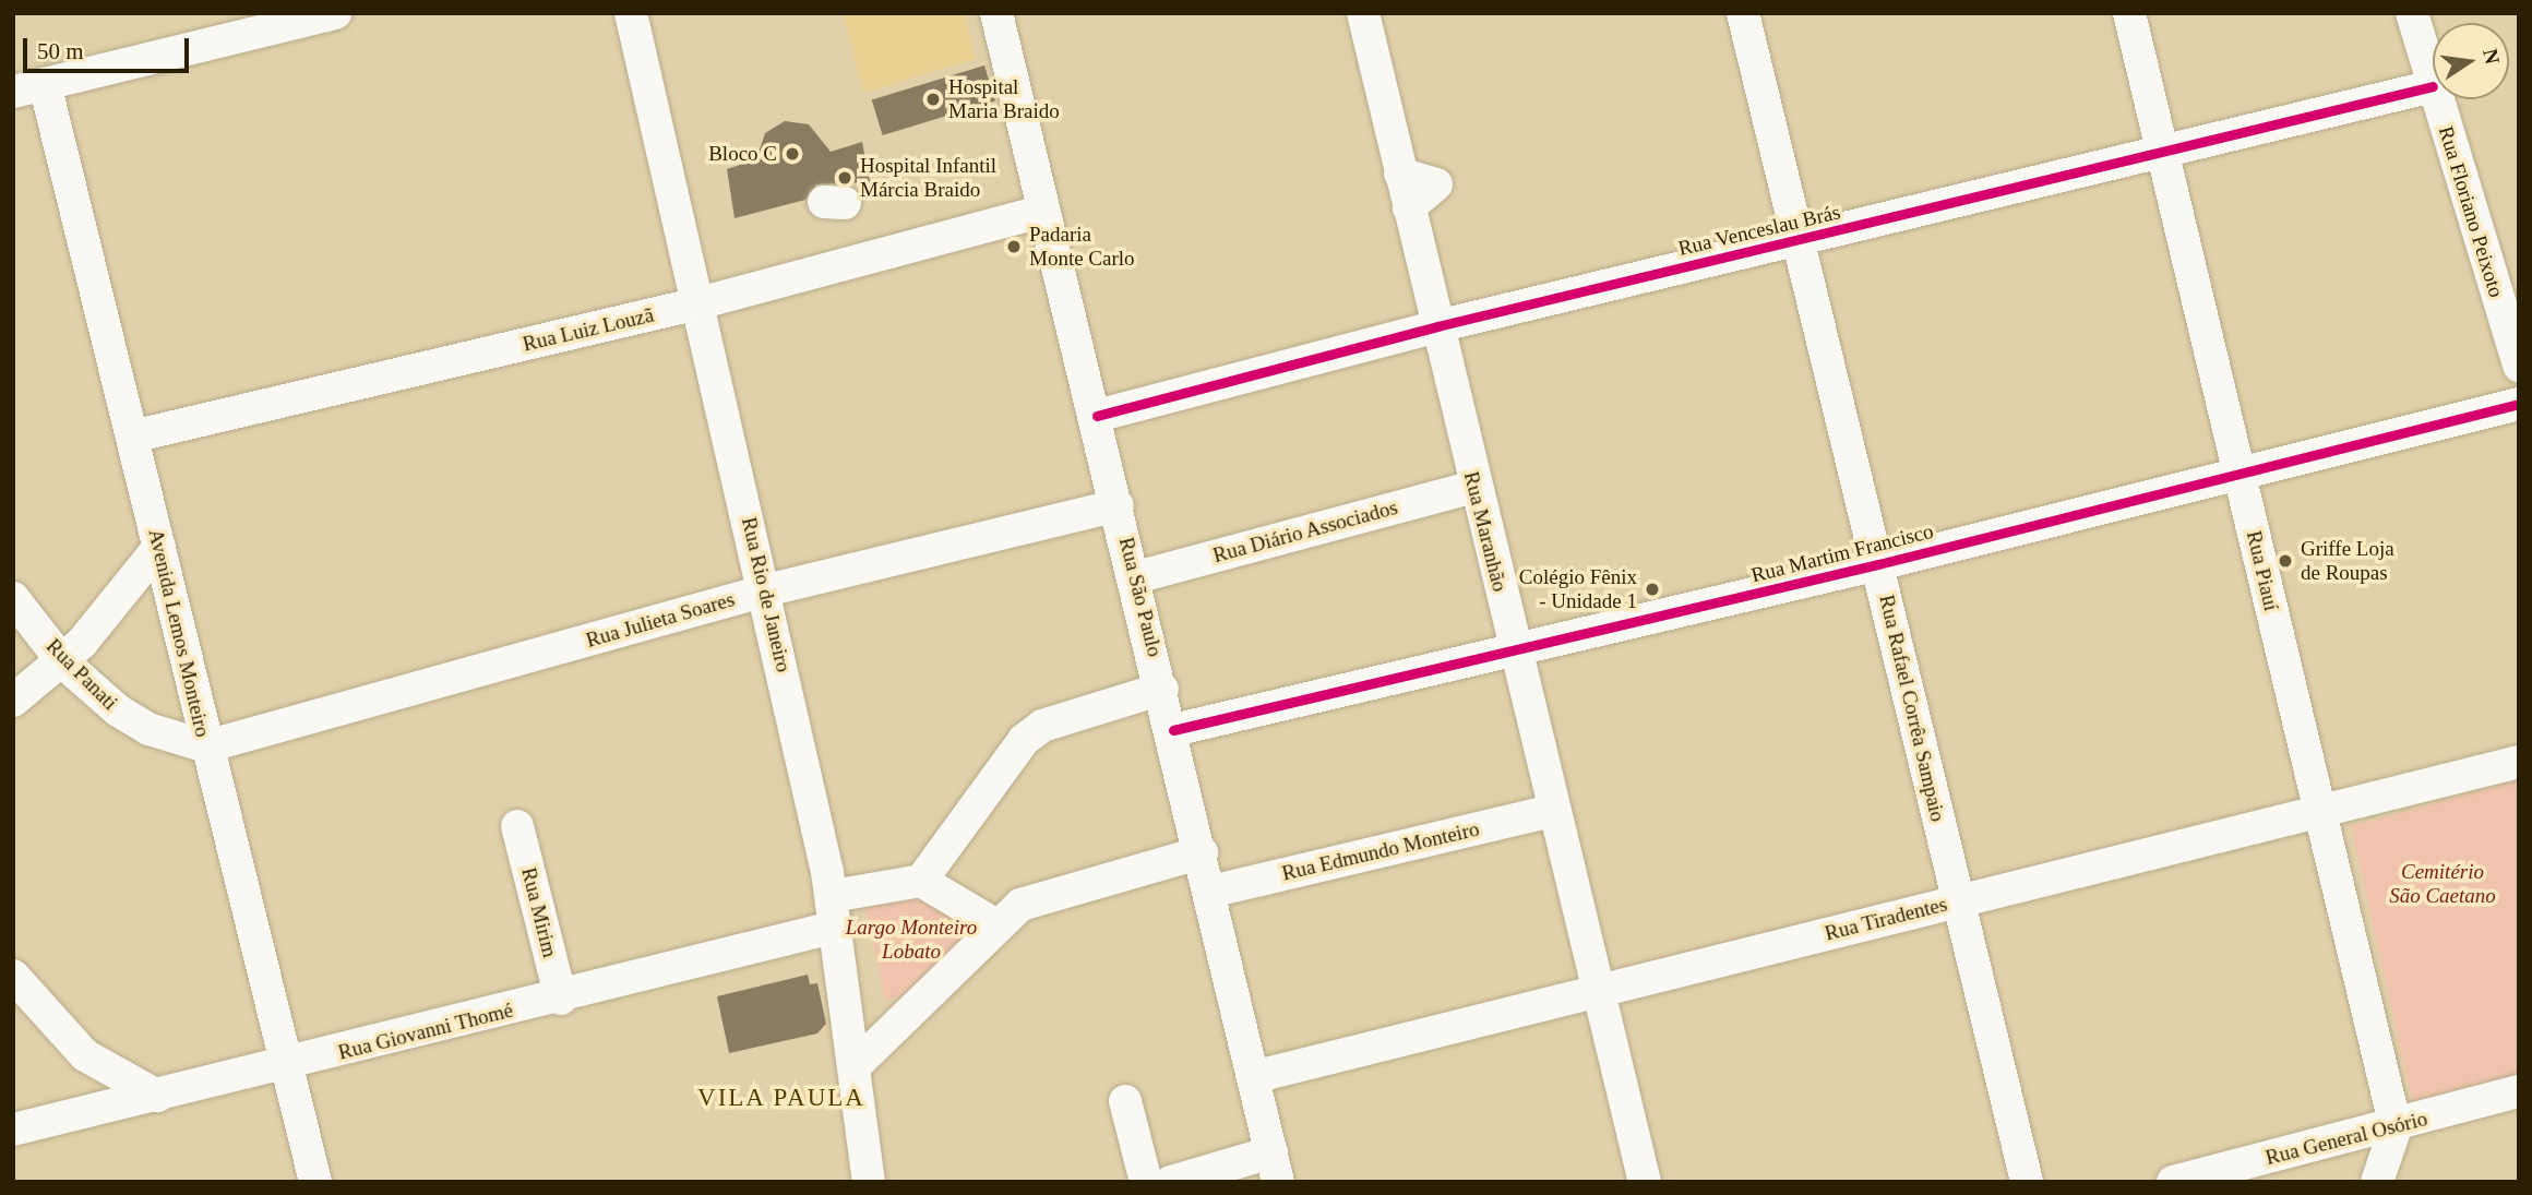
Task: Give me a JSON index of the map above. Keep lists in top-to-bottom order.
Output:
{
  "streets": {
    "street": [
      "Rua Floriano Peixoto",
      "Rua Venceslau Brás",
      "Rua Luiz Louzã",
      "Rua Diário Associados",
      "Rua Maranhão",
      "Rua Martim Francisco",
      "Rua Piauí",
      "Rua Rio de Janeiro",
      "Rua São Paulo",
      "Rua Julieta Soares",
      "Avenida Lemos Monteiro",
      "Rua Panati",
      "Rua Rafael Corrêa Sampaio",
      "Rua Edmundo Monteiro",
      "Rua Mirim",
      "Rua Tiradentes",
      "Rua Giovanni Thomé",
      "Rua General Osório"
    ]
  },
  "crossings": [
    ["Rua Floriano Peixoto", "Rua Venceslau Brás"],
    ["Rua Venceslau Brás", "Rua Maranhão"],
    ["Rua Venceslau Brás", "Rua Piauí"],
    ["Rua Venceslau Brás", "Rua São Paulo"],
    ["Rua Venceslau Brás", "Rua Rafael Corrêa Sampaio"],
    ["Rua Luiz Louzã", "Rua Rio de Janeiro"],
    ["Rua Luiz Louzã", "Rua São Paulo"],
    ["Rua Luiz Louzã", "Avenida Lemos Monteiro"],
    ["Rua Diário Associados", "Rua Maranhão"],
    ["Rua Diário Associados", "Rua São Paulo"],
    ["Rua Maranhão", "Rua Martim Francisco"],
    ["Rua Maranhão", "Rua Edmundo Monteiro"],
    ["Rua Maranhão", "Rua Tiradentes"],
    ["Rua Martim Francisco", "Rua Piauí"],
    ["Rua Martim Francisco", "Rua São Paulo"],
    ["Rua Martim Francisco", "Rua Rafael Corrêa Sampaio"],
    ["Rua Piauí", "Rua Tiradentes"],
    ["Rua Piauí", "Rua General Osório"],
    ["Rua Rio de Janeiro", "Rua Julieta Soares"],
    ["Rua Rio de Janeiro", "Rua Giovanni Thomé"],
    ["Rua São Paulo", "Rua Julieta Soares"],
    ["Rua São Paulo", "Rua Edmundo Monteiro"],
    ["Rua São Paulo", "Rua Tiradentes"],
    ["Rua Julieta Soares", "Avenida Lemos Monteiro"],
    ["Rua Julieta Soares", "Rua Panati"],
    ["Avenida Lemos Monteiro", "Rua Panati"],
    ["Avenida Lemos Monteiro", "Rua Giovanni Thomé"],
    ["Rua Rafael Corrêa Sampaio", "Rua Tiradentes"],
    ["Rua Mirim", "Rua Giovanni Thomé"]
  ],
  "districts": ["VILA PAULA"],
  "parks": ["Cemitério São Caetano", "Largo Monteiro Lobato"],
  "places": [
    "Hospital Maria Braido",
    "Bloco C",
    "Hospital Infantil Márcia Braido",
    "Padaria Monte Carlo",
    "Griffe Loja de Roupas",
    "Colégio Fênix - Unidade 1"
  ],
  "scale_bar": "50 m",
  "north": "right"
}
